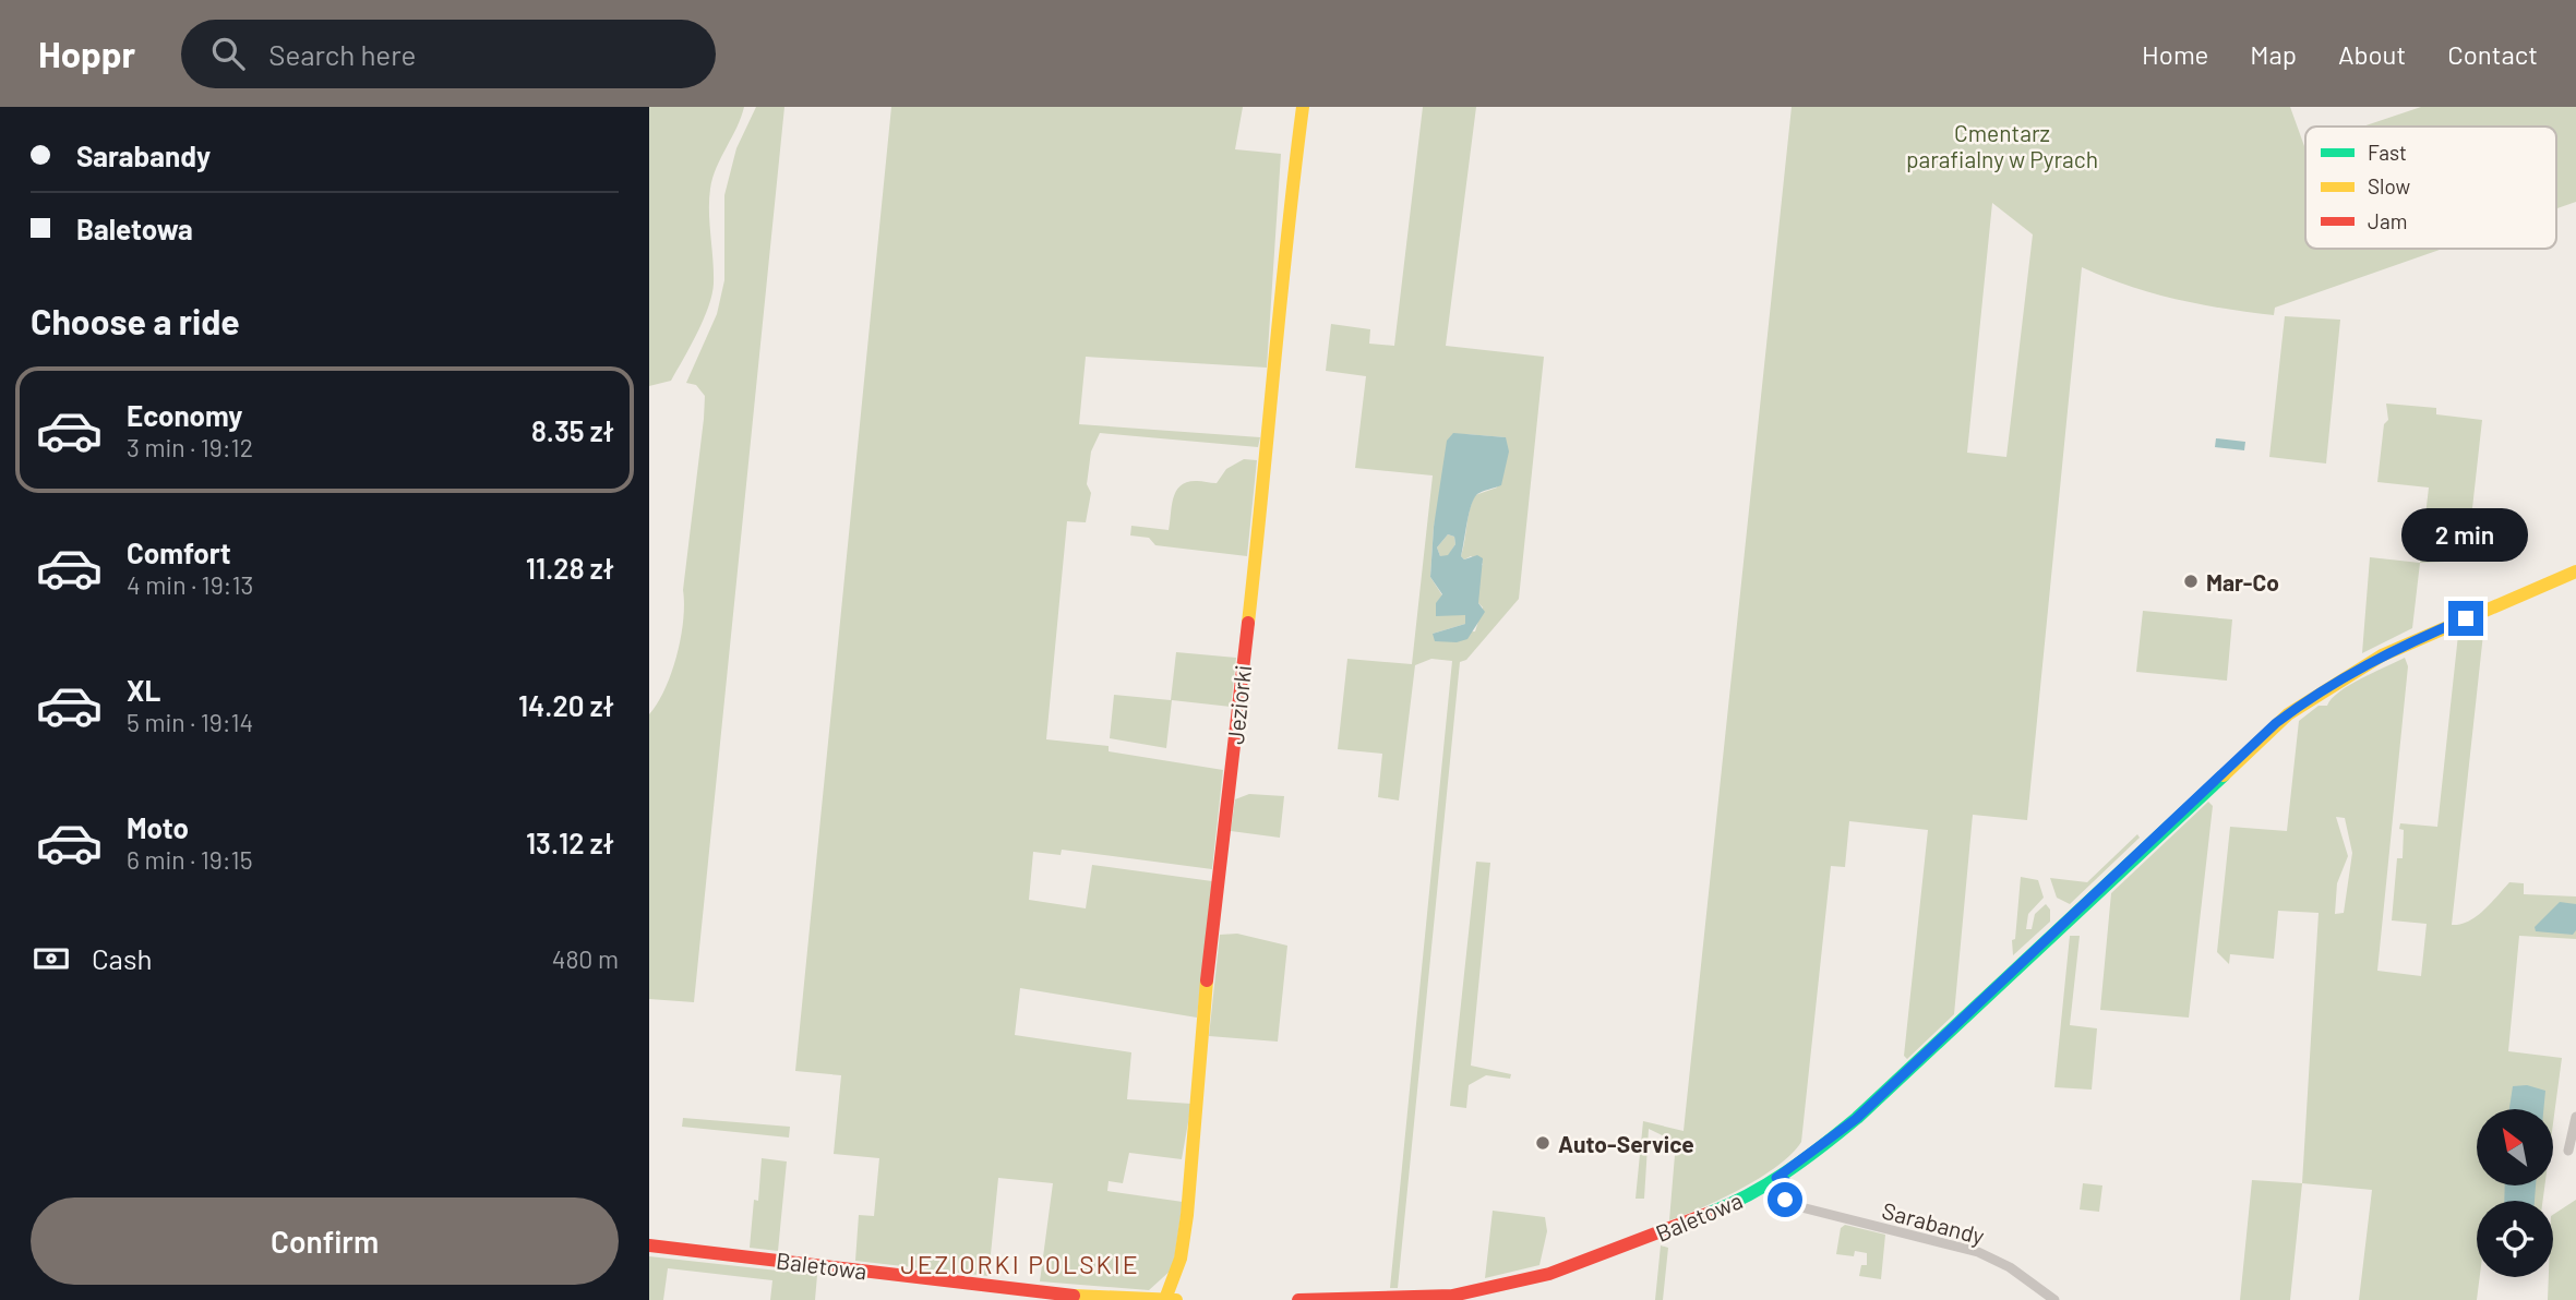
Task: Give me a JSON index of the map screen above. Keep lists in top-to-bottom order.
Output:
{
  "streets": {
    "street": ["Jeziorki", "Baletowa", "Sarabandy"]
  },
  "crossings": [
    ["Jeziorki", "Baletowa"],
    ["Baletowa", "Sarabandy"]
  ],
  "districts": ["JEZIORKI POLSKIE"],
  "parks": ["Cmentarz parafialny w Pyrach"],
  "places": ["Mar-Co", "Auto-Service"],
  "legend": ["Fast", "Slow", "Jam"],
  "north": "top left",
  "page": {
    "header": "Hoppr",
    "search": "Search here",
    "nav": [
      "Home",
      "Map",
      "About",
      "Contact"
    ],
    "banner": ["Sarabandy", "Baletowa"],
    "heading": "Choose a ride",
    "list": [
      {
        "name": "Economy",
        "note": "3 min · 19:12",
        "value": "8.35 zł"
      },
      {
        "name": "Comfort",
        "note": "4 min · 19:13",
        "value": "11.28 zł"
      },
      {
        "name": "XL",
        "note": "5 min · 19:14",
        "value": "14.20 zł"
      },
      {
        "name": "Moto",
        "note": "6 min · 19:15",
        "value": "13.12 zł"
      }
    ],
    "bubble": "2 min",
    "pay": ["Cash", "480 m"],
    "buttons": "Confirm"
  }
}
